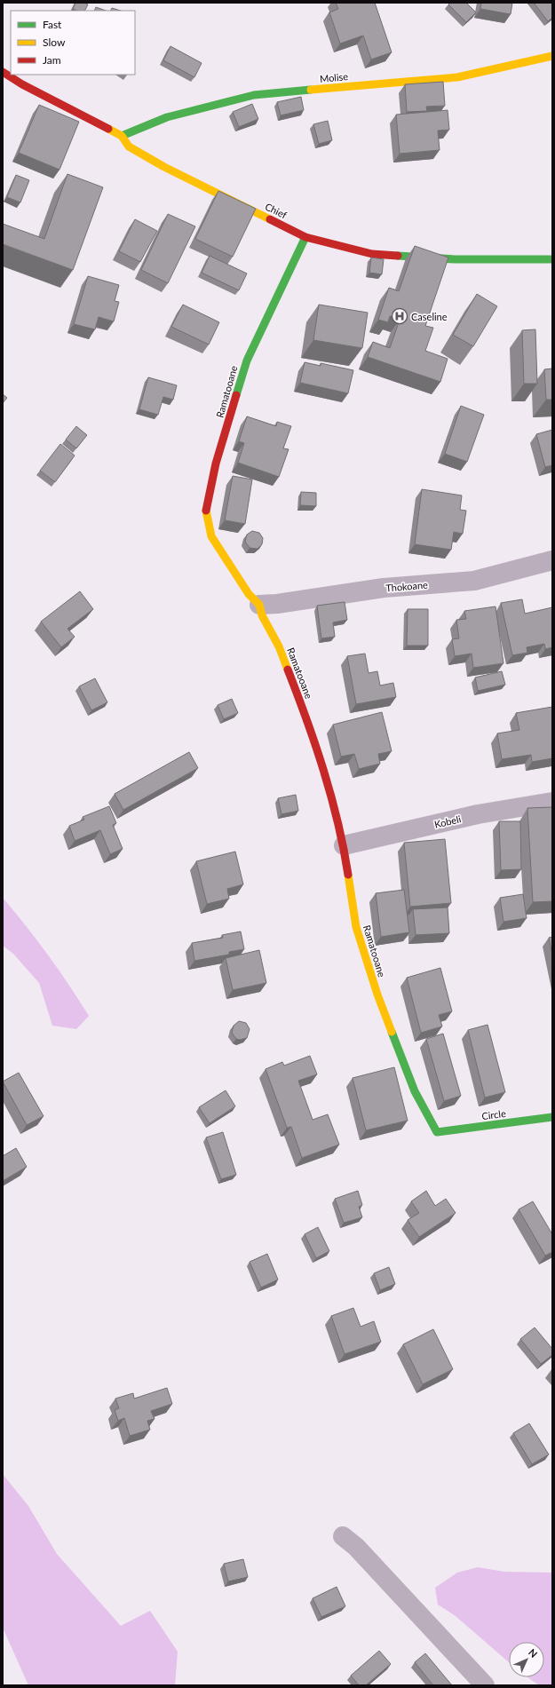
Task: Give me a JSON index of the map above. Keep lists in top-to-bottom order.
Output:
{
  "streets": {
    "street": [
      "Molise",
      "Chief",
      "Ramatooane",
      "Thokoane",
      "Kobeli",
      "Circle"
    ]
  },
  "crossings": [
    ["Molise", "Chief"],
    ["Chief", "Ramatooane"],
    ["Ramatooane", "Thokoane"],
    ["Ramatooane", "Kobeli"],
    ["Ramatooane", "Circle"]
  ],
  "places": {
    "hospital": ["Caseline"]
  },
  "legend": ["Fast", "Slow", "Jam"],
  "north": "top right"
}
